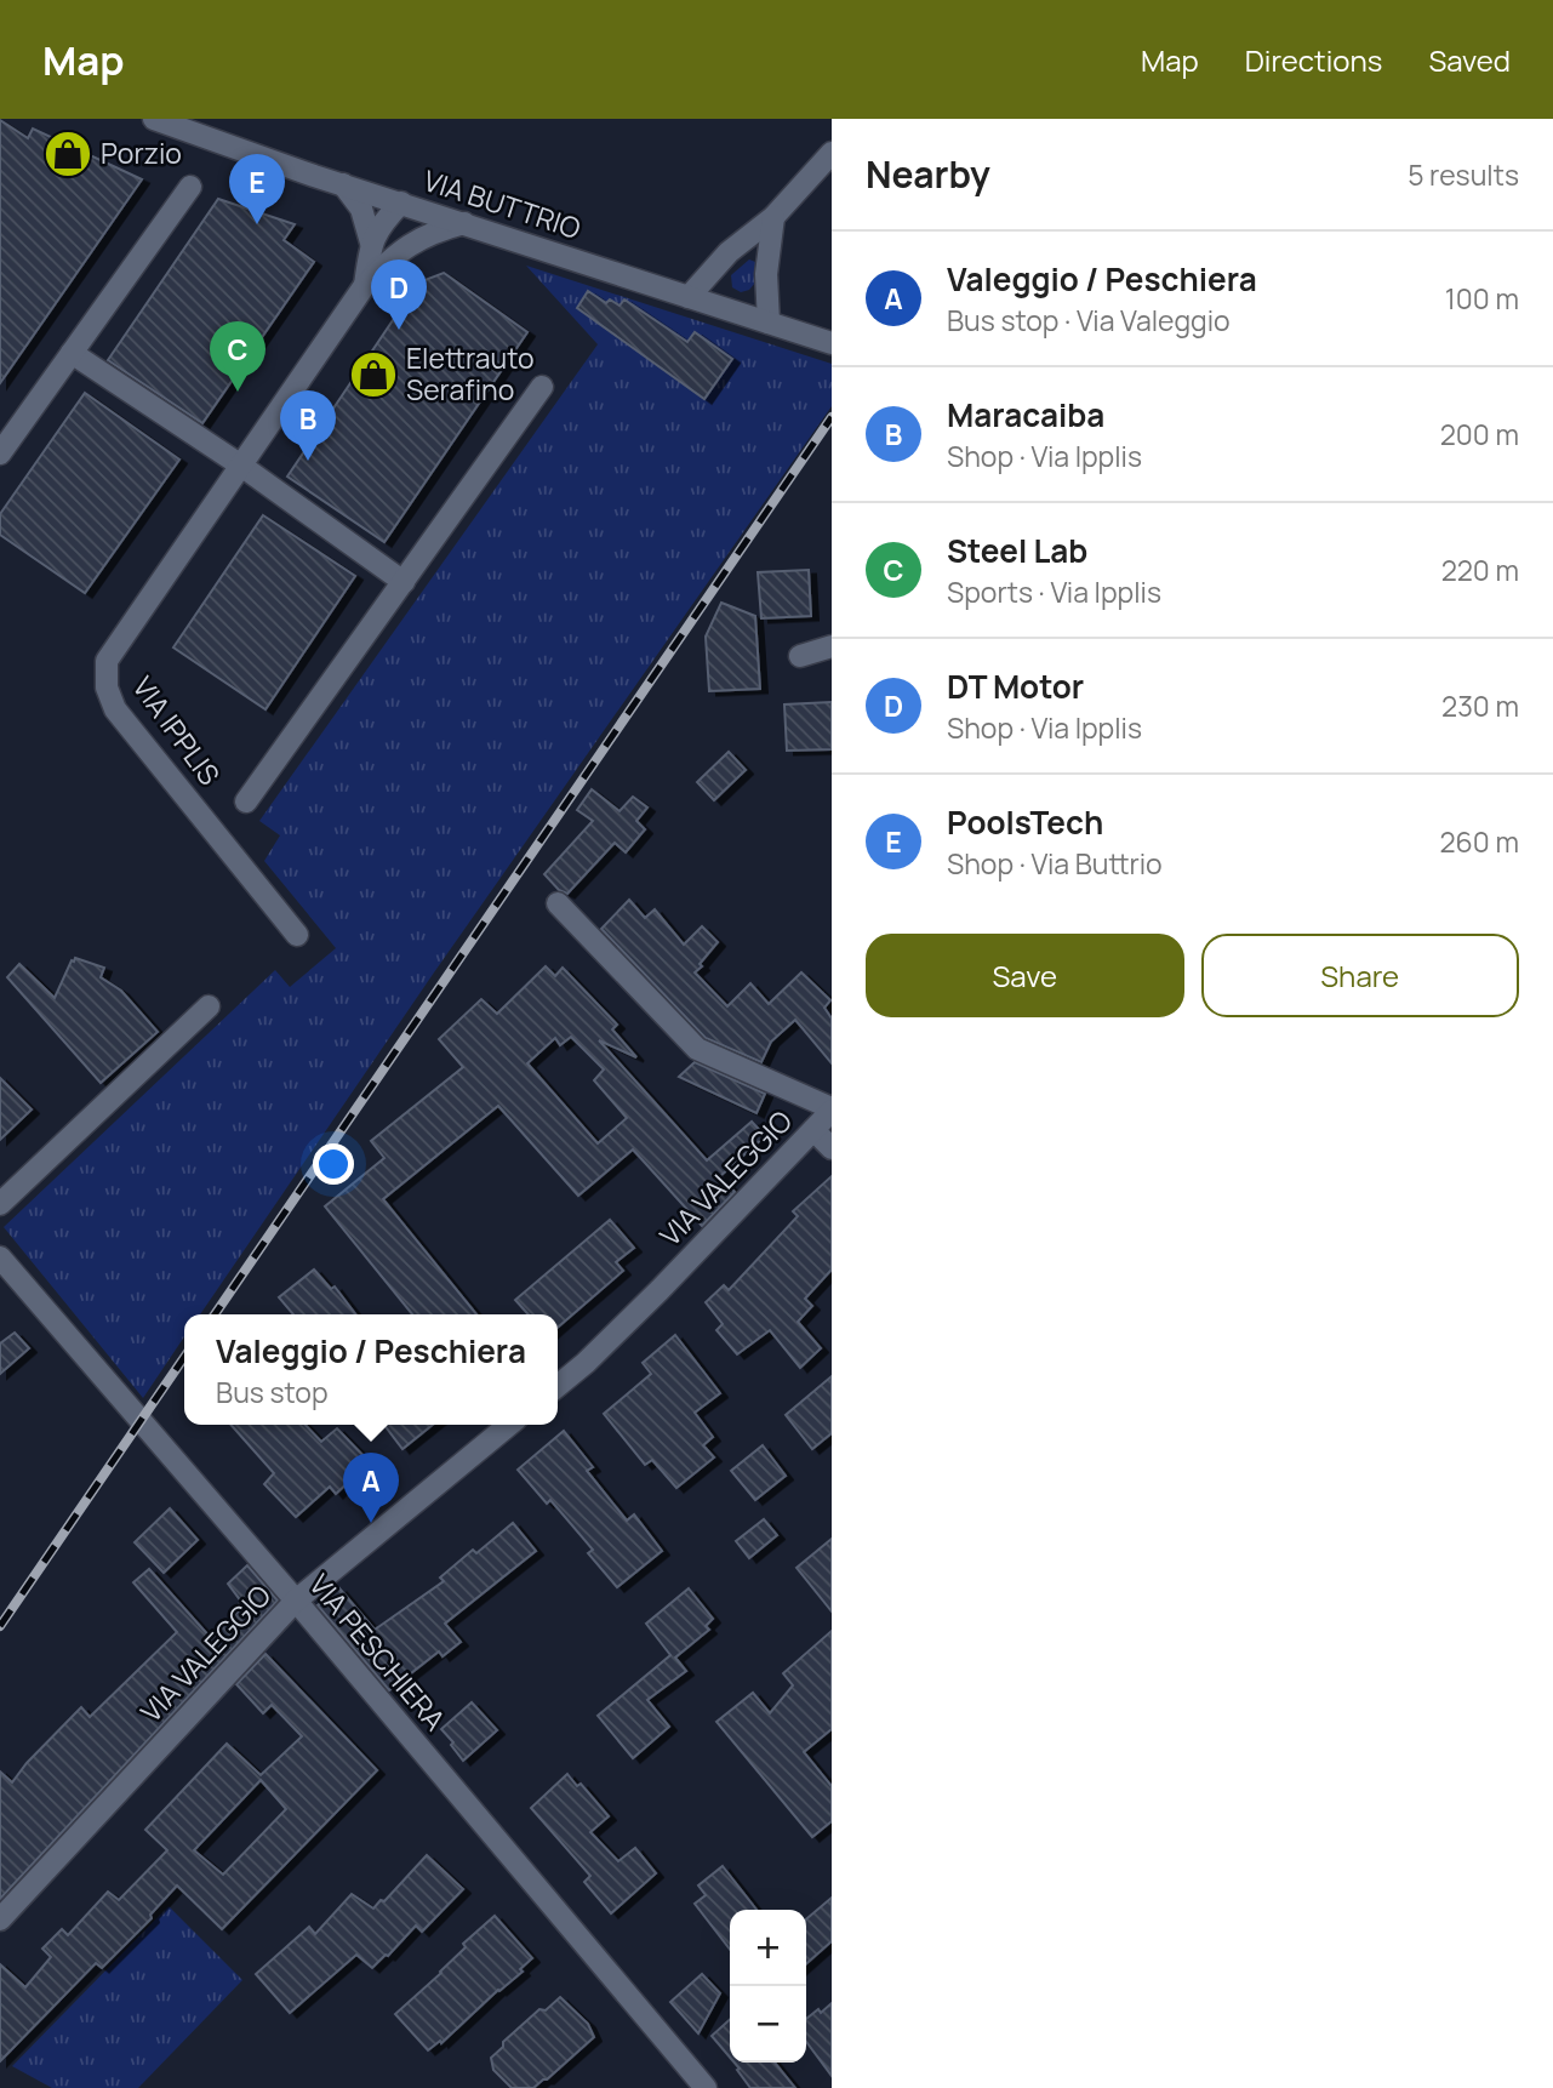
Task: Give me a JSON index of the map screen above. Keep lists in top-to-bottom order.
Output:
{
  "streets": {
    "street": [
      "VIA BUTTRIO",
      "VIA IPPLIS",
      "VIA VALEGGIO",
      "VIA PESCHIERA"
    ]
  },
  "crossings": [
    ["VIA BUTTRIO", "VIA IPPLIS"],
    ["VIA VALEGGIO", "VIA PESCHIERA"]
  ],
  "places": {
    "shop": ["Porzio", "Elettrauto Serafino"]
  },
  "page": {
    "header": "Map",
    "nav": ["Map", "Directions", "Saved"],
    "heading": ["Nearby", "5 results"],
    "pins": [
      "E",
      "D",
      "C",
      "B",
      "A"
    ],
    "list": [
      {
        "mark": "A",
        "name": "Valeggio / Peschiera",
        "note": "Bus stop · Via Valeggio",
        "value": "100 m"
      },
      {
        "mark": "B",
        "name": "Maracaiba",
        "note": "Shop · Via Ipplis",
        "value": "200 m"
      },
      {
        "mark": "C",
        "name": "Steel Lab",
        "note": "Sports · Via Ipplis",
        "value": "220 m"
      },
      {
        "mark": "D",
        "name": "DT Motor",
        "note": "Shop · Via Ipplis",
        "value": "230 m"
      },
      {
        "mark": "E",
        "name": "PoolsTech",
        "note": "Shop · Via Buttrio",
        "value": "260 m"
      }
    ],
    "buttons": ["Save", "Share"],
    "popup": ["Valeggio / Peschiera", "Bus stop"],
    "map_buttons": ["+", "−"]
  }
}
